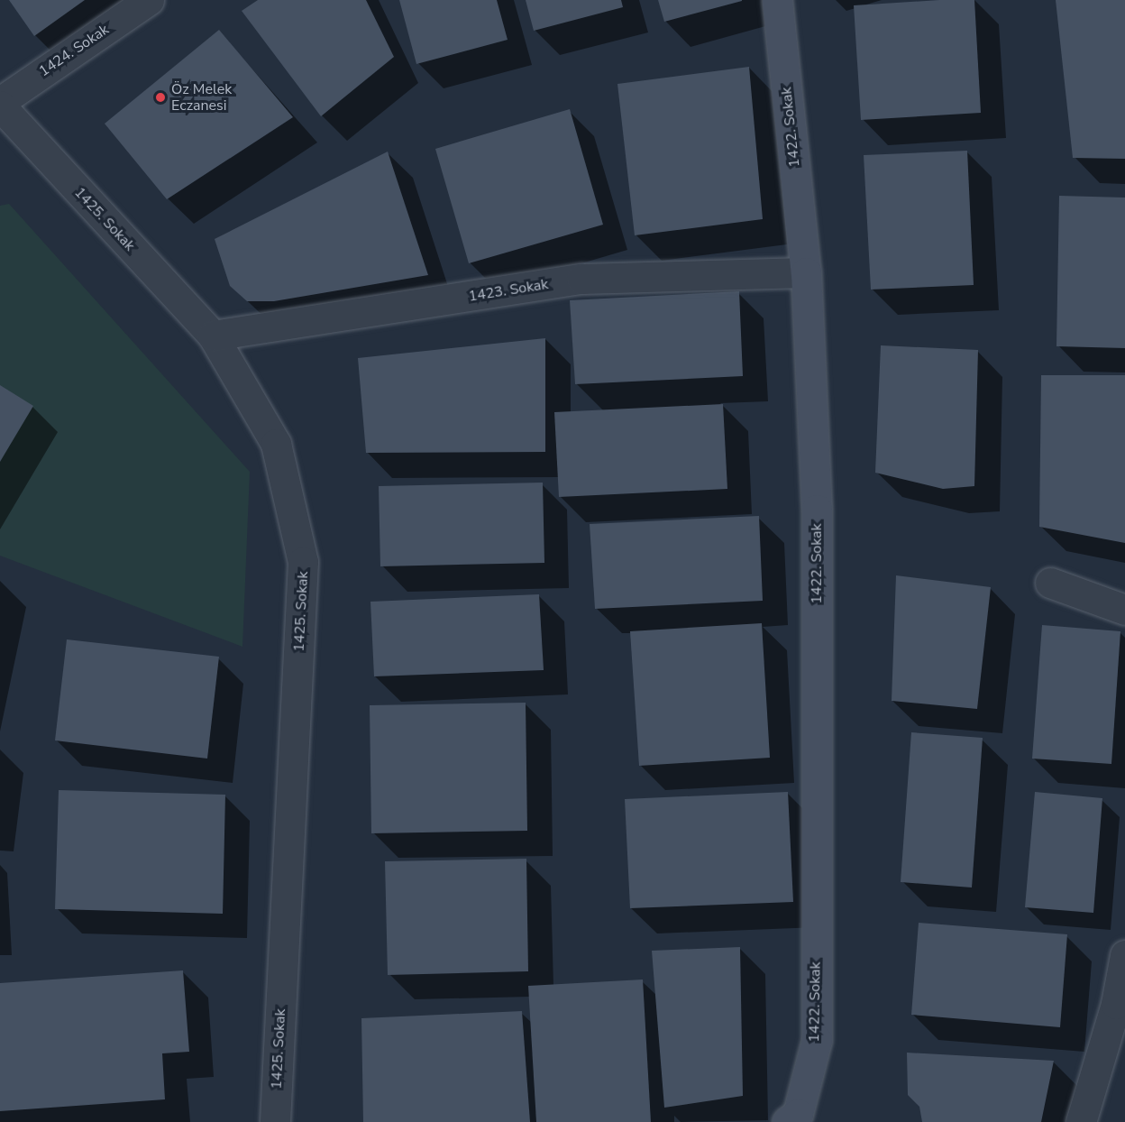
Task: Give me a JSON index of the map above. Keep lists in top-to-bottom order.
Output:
{
  "streets": {
    "street": [
      "1424. Sokak",
      "1422. Sokak",
      "1425. Sokak",
      "1423. Sokak"
    ]
  },
  "crossings": [
    ["1422. Sokak", "1423. Sokak"],
    ["1425. Sokak", "1423. Sokak"]
  ],
  "places": ["Öz Melek Eczanesi"]
}
